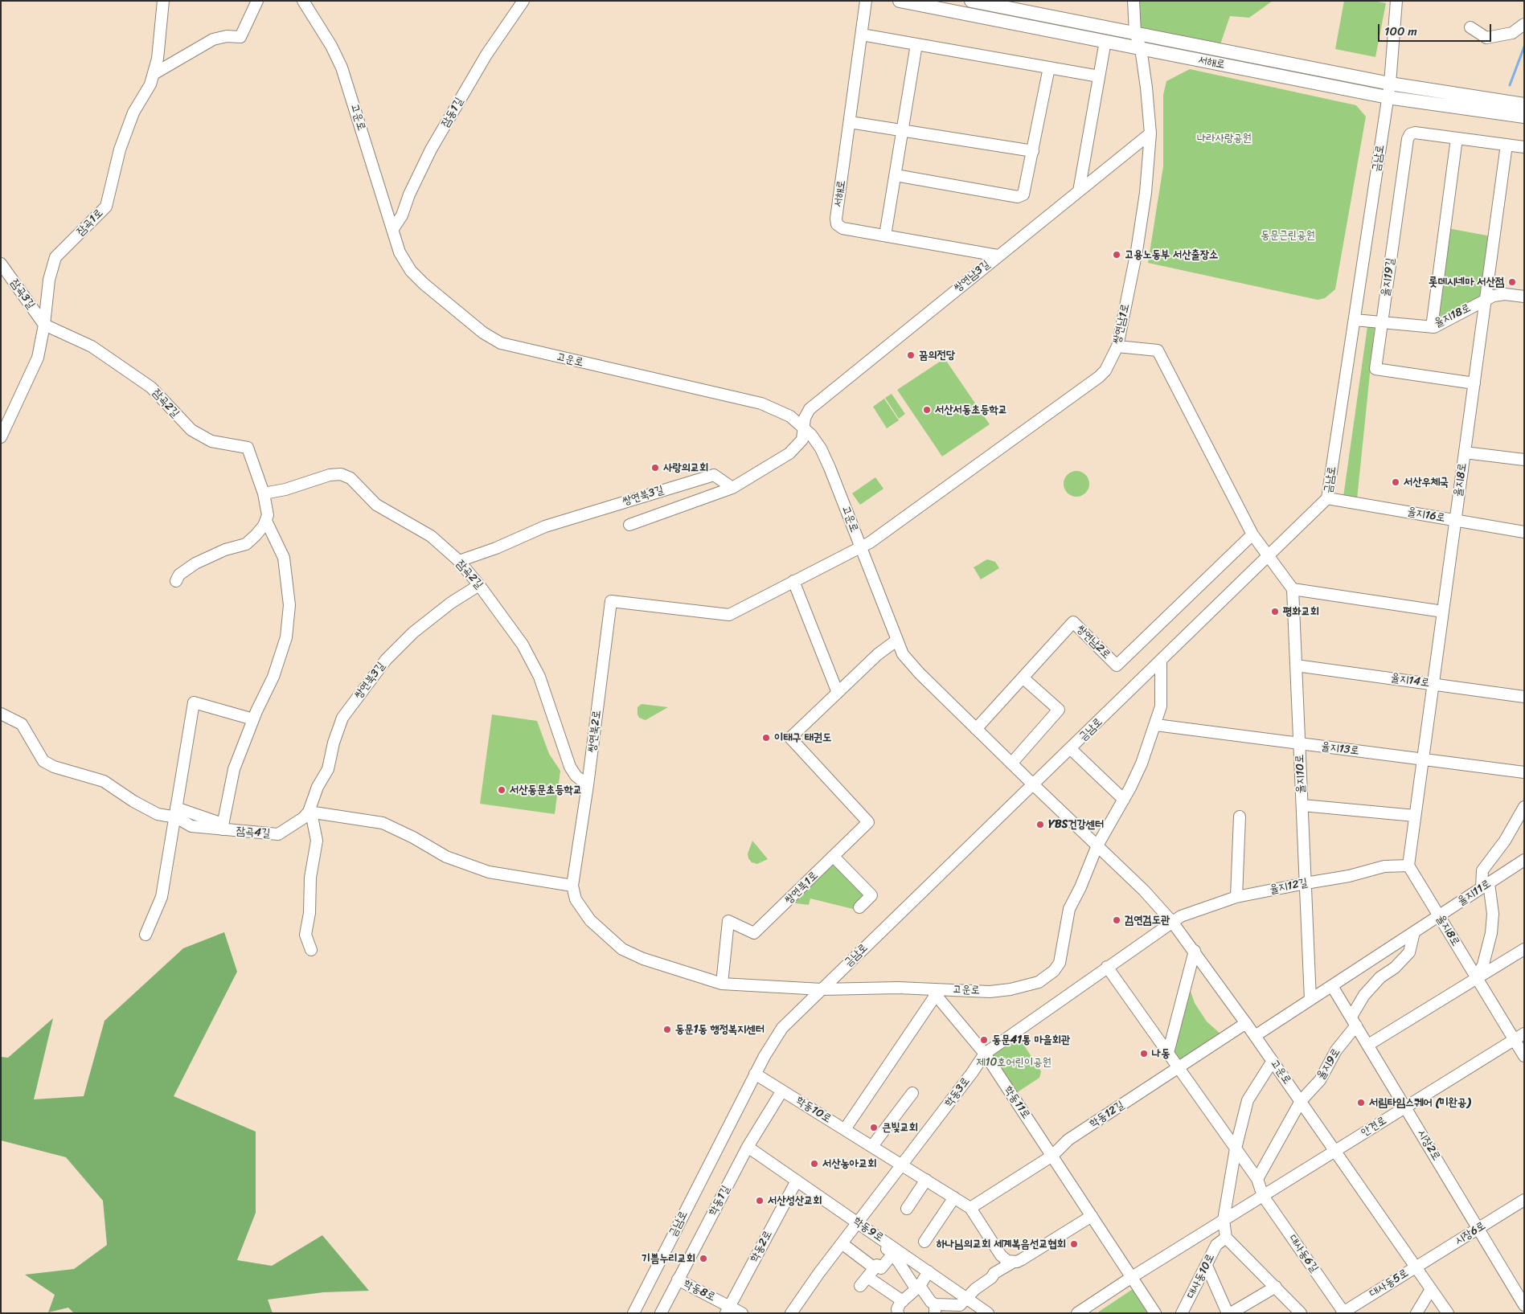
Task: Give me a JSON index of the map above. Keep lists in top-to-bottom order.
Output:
{
  "streets": {
    "main road": ["서해로"],
    "street": [
      "잠동1길",
      "고운로",
      "금남로",
      "잠곡1로",
      "쌍연남3길",
      "율지19길",
      "잠곡3길",
      "율지18로",
      "쌍연남1로",
      "잠곡2길",
      "율지8로",
      "쌍연북3길",
      "율지16로",
      "쌍연남2로",
      "율지14로",
      "쌍연북2로",
      "율지13로",
      "율지10로",
      "잠곡4길",
      "율지12길",
      "쌍연북1로",
      "율지11로",
      "율지9로",
      "학동3로",
      "학동11로",
      "학동10로",
      "학동12길",
      "안견로",
      "시장2로",
      "학동1길",
      "학동9로",
      "시장6로",
      "학동2로",
      "대사동6길",
      "대사동10로",
      "대사동5로",
      "학동8로"
    ]
  },
  "crossings": [
    ["서해로", "금남로"],
    ["서해로", "쌍연남3길"],
    ["서해로", "쌍연남1로"],
    ["잠동1길", "고운로"],
    ["고운로", "금남로"],
    ["고운로", "쌍연남3길"],
    ["고운로", "쌍연남1로"],
    ["고운로", "쌍연남2로"],
    ["고운로", "율지13로"],
    ["고운로", "율지12길"],
    ["고운로", "율지11로"],
    ["고운로", "율지9로"],
    ["고운로", "학동3로"],
    ["고운로", "학동11로"],
    ["고운로", "학동12길"],
    ["고운로", "안견로"],
    ["고운로", "시장6로"],
    ["고운로", "대사동5로"],
    ["금남로", "율지18로"],
    ["금남로", "율지16로"],
    ["금남로", "쌍연북2로"],
    ["금남로", "학동10로"],
    ["잠곡1로", "잠곡3길"],
    ["잠곡1로", "잠곡2길"],
    ["쌍연남3길", "쌍연남1로"],
    ["율지19길", "율지18로"],
    ["율지19길", "율지8로"],
    ["잠곡3길", "잠곡2길"],
    ["율지18로", "율지8로"],
    ["쌍연남1로", "쌍연북2로"],
    ["잠곡2길", "쌍연북3길"],
    ["잠곡2길", "쌍연북2로"],
    ["율지8로", "율지16로"],
    ["율지8로", "율지14로"],
    ["율지8로", "율지13로"],
    ["율지8로", "율지12길"],
    ["율지8로", "율지11로"],
    ["율지8로", "안견로"],
    ["쌍연북3길", "잠곡4길"],
    ["율지14로", "율지10로"],
    ["쌍연북2로", "쌍연북1로"],
    ["율지13로", "율지10로"],
    ["율지10로", "율지12길"],
    ["율지10로", "율지11로"],
    ["율지12길", "학동3로"],
    ["율지11로", "시장2로"],
    ["율지9로", "시장2로"],
    ["율지9로", "대사동6길"],
    ["학동3로", "학동11로"],
    ["학동3로", "학동10로"],
    ["학동3로", "학동9로"],
    ["학동3로", "대사동6길"],
    ["학동11로", "학동12길"],
    ["학동11로", "안견로"],
    ["학동10로", "학동12길"],
    ["학동10로", "학동1길"],
    ["학동12길", "대사동6길"],
    ["안견로", "시장2로"],
    ["안견로", "대사동6길"],
    ["시장2로", "시장6로"],
    ["학동1길", "학동9로"],
    ["학동1길", "학동8로"],
    ["학동9로", "학동2로"],
    ["시장6로", "대사동5로"],
    ["학동2로", "학동8로"],
    ["대사동6길", "대사동5로"]
  ],
  "parks": ["나라사랑공원", "동문근린공원", "제10호어린이공원"],
  "places": [
    "고용노동부 서산출장소",
    "롯데시네마 서산점",
    "꿈의전당",
    "서산서동초등학교",
    "사랑의교회",
    "서산우체국",
    "평화교회",
    "이태구 태권도",
    "서산동문초등학교",
    "YBS건강센터",
    "검연검도관",
    "동문1동 행정복지센터",
    "동문41통 마을회관",
    "나동",
    "서림타임스퀘어 (미완공)",
    "큰빛교회",
    "서산농아교회",
    "서산성산교회",
    "하나님의교회 세계복음선교협회",
    "기쁨누리교회"
  ],
  "scale_bar": "100 m"
}
